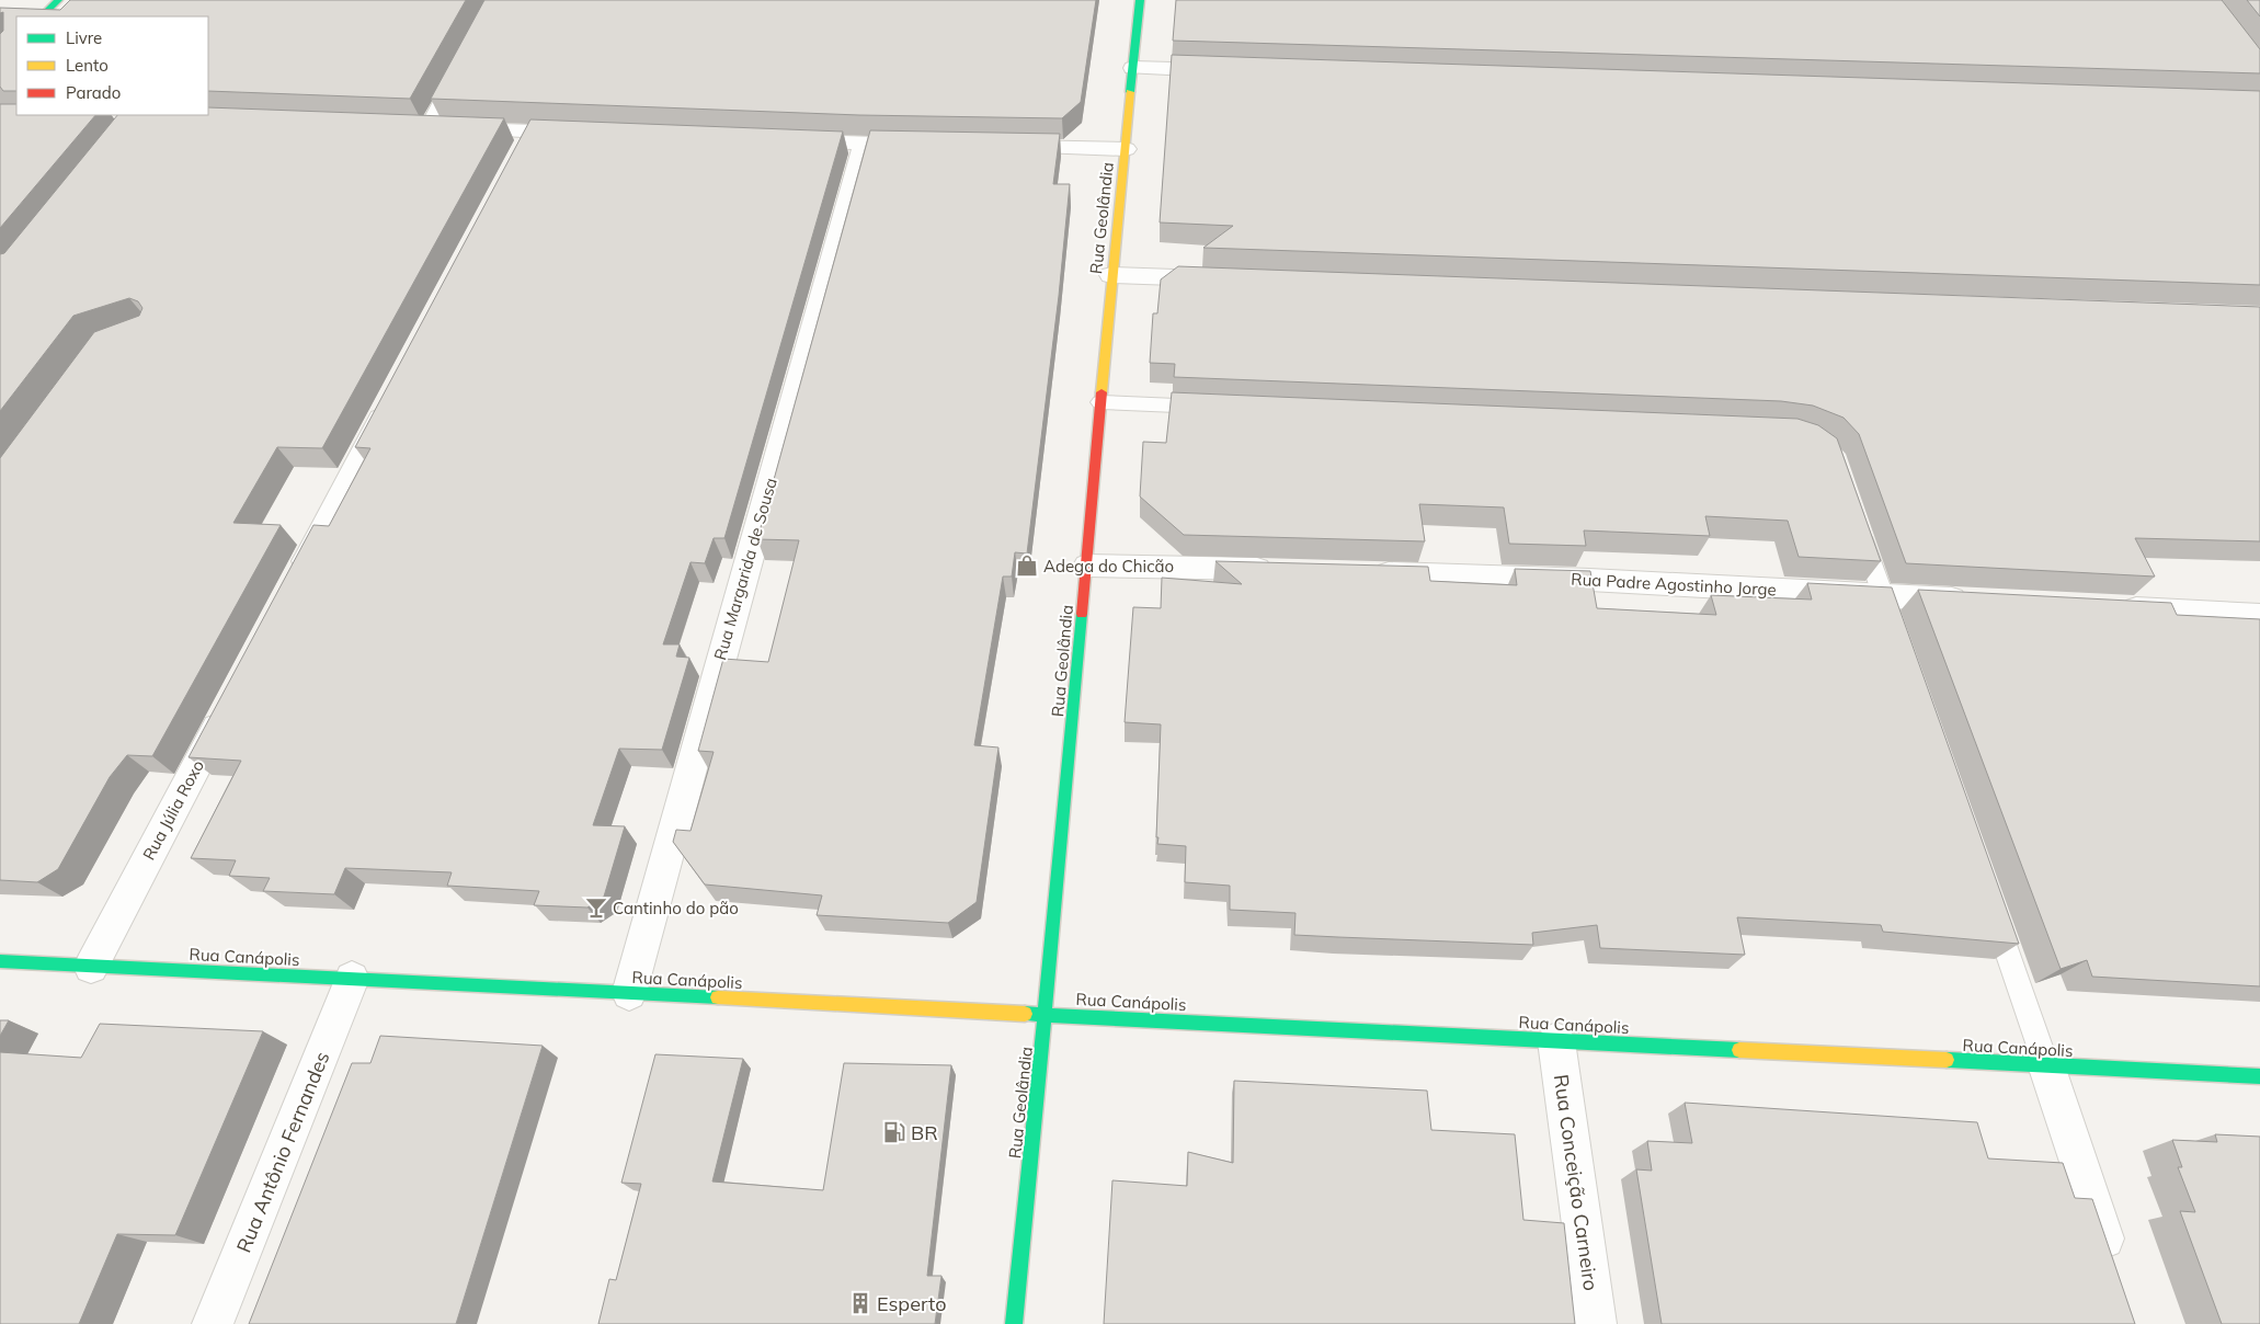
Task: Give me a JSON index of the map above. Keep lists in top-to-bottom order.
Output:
{
  "streets": {
    "street": [
      "Rua Geolândia",
      "Rua Margarida de Sousa",
      "Rua Padre Agostinho Jorge",
      "Rua Júlia Roxo",
      "Rua Canápolis",
      "Rua Antônio Fernandes",
      "Rua Conceição Carneiro"
    ]
  },
  "crossings": [
    ["Rua Geolândia", "Rua Canápolis"],
    ["Rua Margarida de Sousa", "Rua Canápolis"],
    ["Rua Júlia Roxo", "Rua Canápolis"],
    ["Rua Canápolis", "Rua Antônio Fernandes"],
    ["Rua Canápolis", "Rua Conceição Carneiro"]
  ],
  "places": {
    "shop": ["Adega do Chicão"],
    "bar": ["Cantinho do pão"],
    "fuel station": ["BR"],
    "building": ["Esperto"]
  },
  "legend": ["Livre", "Lento", "Parado"]
}
